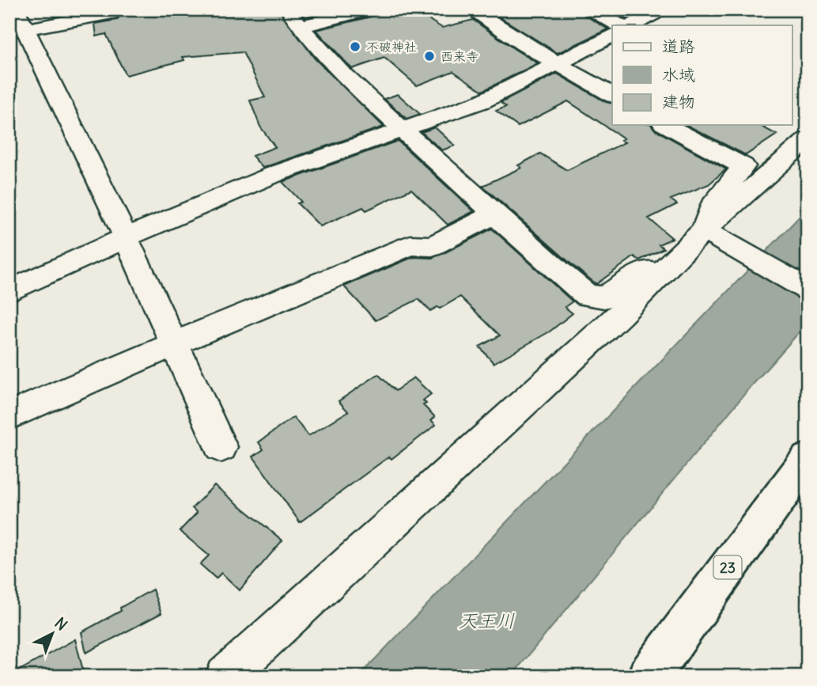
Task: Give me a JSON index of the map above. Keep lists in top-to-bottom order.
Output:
{
  "streets": {
    "main road": ["23"]
  },
  "water": ["天王川"],
  "places": ["不破神社", "西来寺"],
  "legend": ["道路", "水域", "建物"],
  "north": "top right"
}
